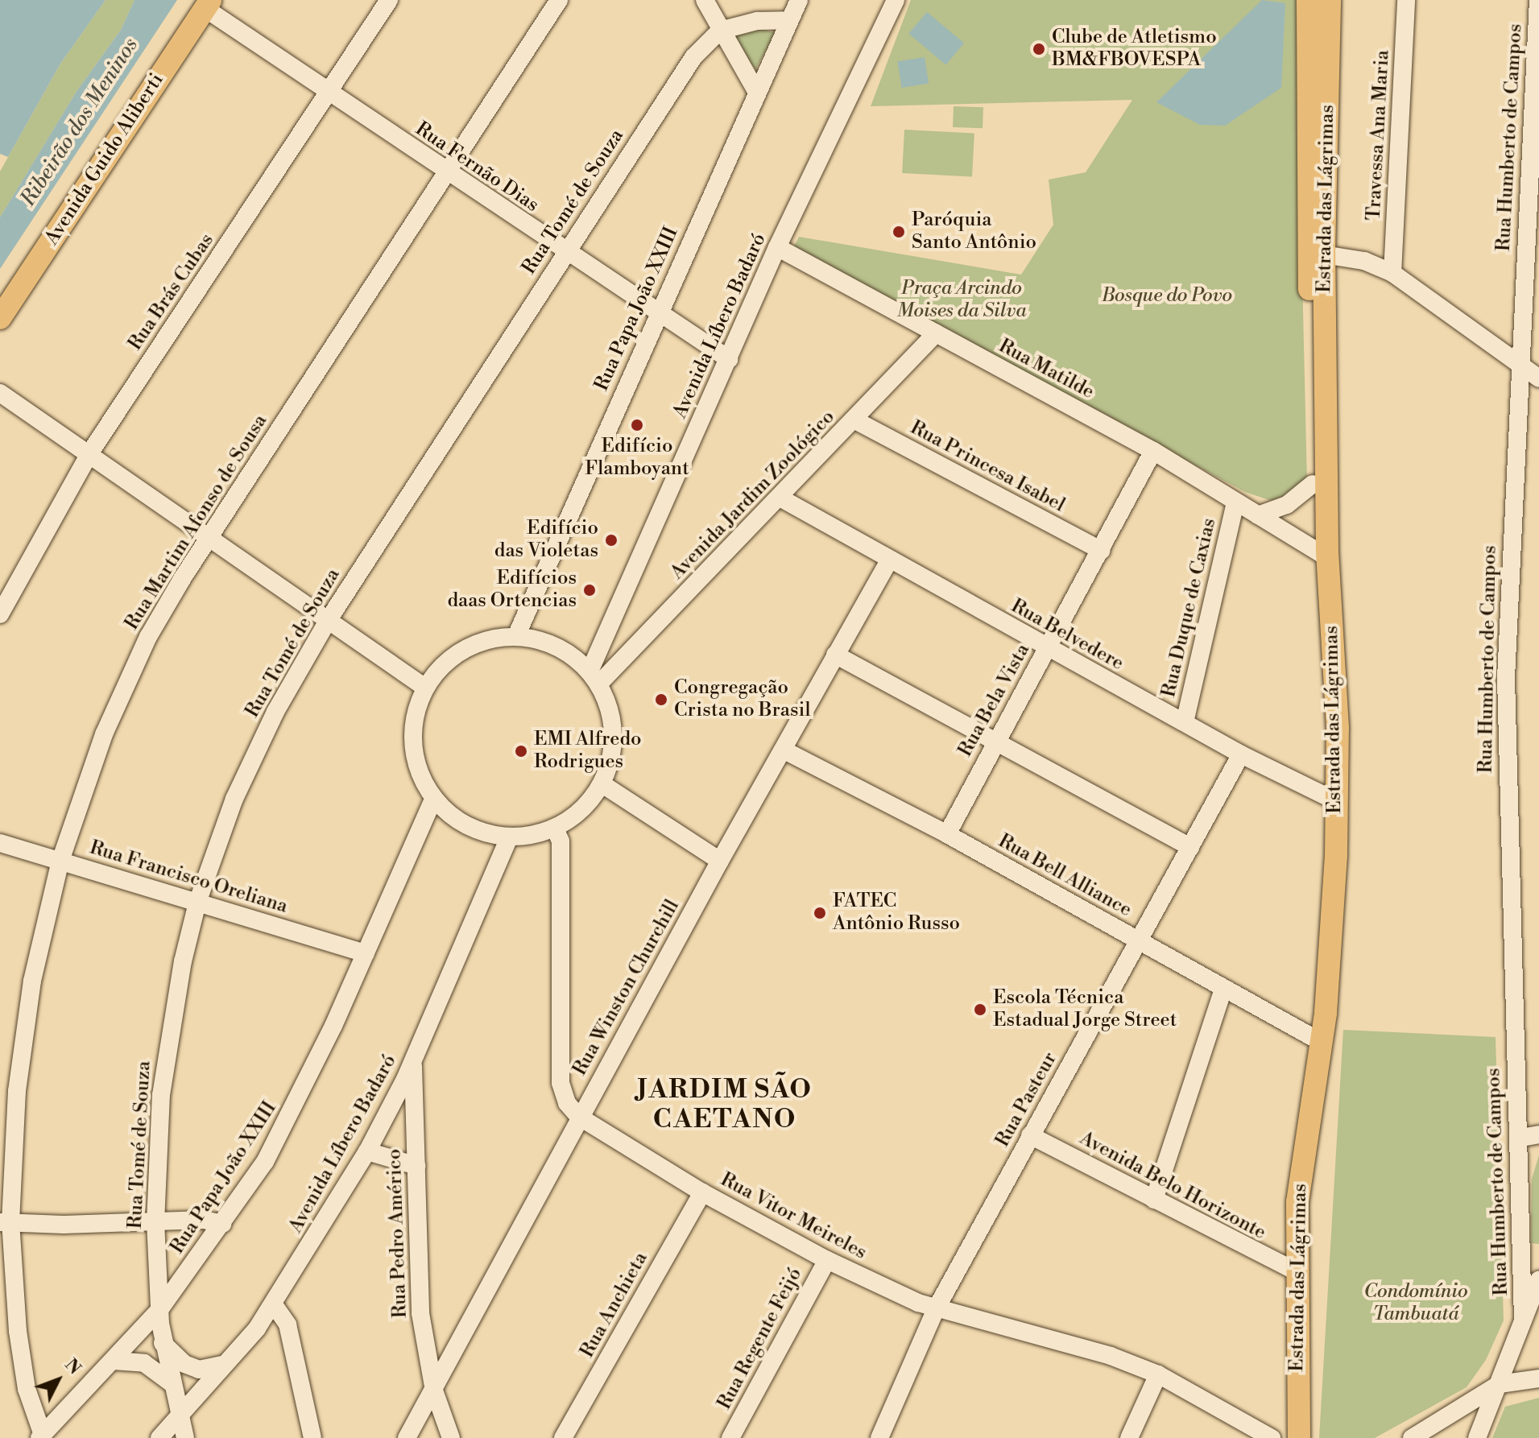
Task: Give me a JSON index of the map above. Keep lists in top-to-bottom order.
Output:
{
  "streets": {
    "main road": ["Avenida Guido Aliberti", "Estrada das Lágrimas"],
    "street": [
      "Travessa Ana Maria",
      "Rua Humberto de Campos",
      "Rua Fernão Dias",
      "Rua Tomé de Souza",
      "Rua Brás Cubas",
      "Rua Papa João XXIII",
      "Avenida Líbero Badaró",
      "Rua Matilde",
      "Rua Princesa Isabel",
      "Avenida Jardim Zoológico",
      "Rua Martim Afonso de Sousa",
      "Rua Duque de Caxias",
      "Rua Belvedere",
      "Rua Bela Vista",
      "Rua Bell Alliance",
      "Rua Francisco Oreliana",
      "Rua Winston Churchill",
      "Rua Pasteur",
      "Avenida Belo Horizonte",
      "Rua Vitor Meireles",
      "Rua Pedro Américo",
      "Rua Anchieta",
      "Rua Regente Feijó"
    ]
  },
  "crossings": [
    ["Avenida Guido Aliberti", "Rua Fernão Dias"],
    ["Rua Fernão Dias", "Rua Tomé de Souza"],
    ["Rua Fernão Dias", "Rua Brás Cubas"],
    ["Rua Fernão Dias", "Rua Papa João XXIII"],
    ["Rua Fernão Dias", "Avenida Líbero Badaró"],
    ["Rua Fernão Dias", "Rua Martim Afonso de Sousa"],
    ["Estrada das Lágrimas", "Rua Matilde"],
    ["Estrada das Lágrimas", "Rua Belvedere"],
    ["Estrada das Lágrimas", "Rua Bell Alliance"],
    ["Estrada das Lágrimas", "Avenida Belo Horizonte"],
    ["Rua Tomé de Souza", "Rua Papa João XXIII"],
    ["Rua Tomé de Souza", "Avenida Líbero Badaró"],
    ["Rua Tomé de Souza", "Rua Francisco Oreliana"],
    ["Rua Papa João XXIII", "Avenida Líbero Badaró"],
    ["Rua Papa João XXIII", "Avenida Jardim Zoológico"],
    ["Rua Papa João XXIII", "Rua Martim Afonso de Sousa"],
    ["Rua Papa João XXIII", "Rua Francisco Oreliana"],
    ["Rua Papa João XXIII", "Rua Vitor Meireles"],
    ["Avenida Líbero Badaró", "Rua Matilde"],
    ["Avenida Líbero Badaró", "Avenida Jardim Zoológico"],
    ["Avenida Líbero Badaró", "Rua Vitor Meireles"],
    ["Avenida Líbero Badaró", "Rua Pedro Américo"],
    ["Rua Matilde", "Avenida Jardim Zoológico"],
    ["Rua Matilde", "Rua Duque de Caxias"],
    ["Rua Matilde", "Rua Bela Vista"],
    ["Rua Princesa Isabel", "Avenida Jardim Zoológico"],
    ["Rua Princesa Isabel", "Rua Bela Vista"],
    ["Avenida Jardim Zoológico", "Rua Belvedere"],
    ["Avenida Jardim Zoológico", "Rua Vitor Meireles"],
    ["Rua Martim Afonso de Sousa", "Rua Francisco Oreliana"],
    ["Rua Duque de Caxias", "Rua Belvedere"],
    ["Rua Belvedere", "Rua Bela Vista"],
    ["Rua Belvedere", "Rua Winston Churchill"],
    ["Rua Belvedere", "Rua Pasteur"],
    ["Rua Bela Vista", "Rua Bell Alliance"],
    ["Rua Bell Alliance", "Rua Winston Churchill"],
    ["Rua Bell Alliance", "Rua Pasteur"],
    ["Rua Winston Churchill", "Rua Vitor Meireles"],
    ["Rua Winston Churchill", "Rua Pedro Américo"],
    ["Rua Pasteur", "Avenida Belo Horizonte"],
    ["Rua Pasteur", "Rua Vitor Meireles"],
    ["Rua Vitor Meireles", "Rua Anchieta"],
    ["Rua Vitor Meireles", "Rua Regente Feijó"]
  ],
  "districts": ["JARDIM SÃO CAETANO"],
  "water": ["Ribeirão dos Meninos"],
  "parks": ["Praça Arcindo Moises da Silva", "Bosque do Povo", "Condomínio Tambuatá"],
  "places": [
    "Clube de Atletismo BM&FBOVESPA",
    "Paróquia Santo Antônio",
    "Edifício Flamboyant",
    "Edifício das Violetas",
    "Edifícios daas Ortencias",
    "Congregação Crista no Brasil",
    "EMI Alfredo Rodrigues",
    "FATEC Antônio Russo",
    "Escola Técnica Estadual Jorge Street"
  ],
  "north": "top right"
}
